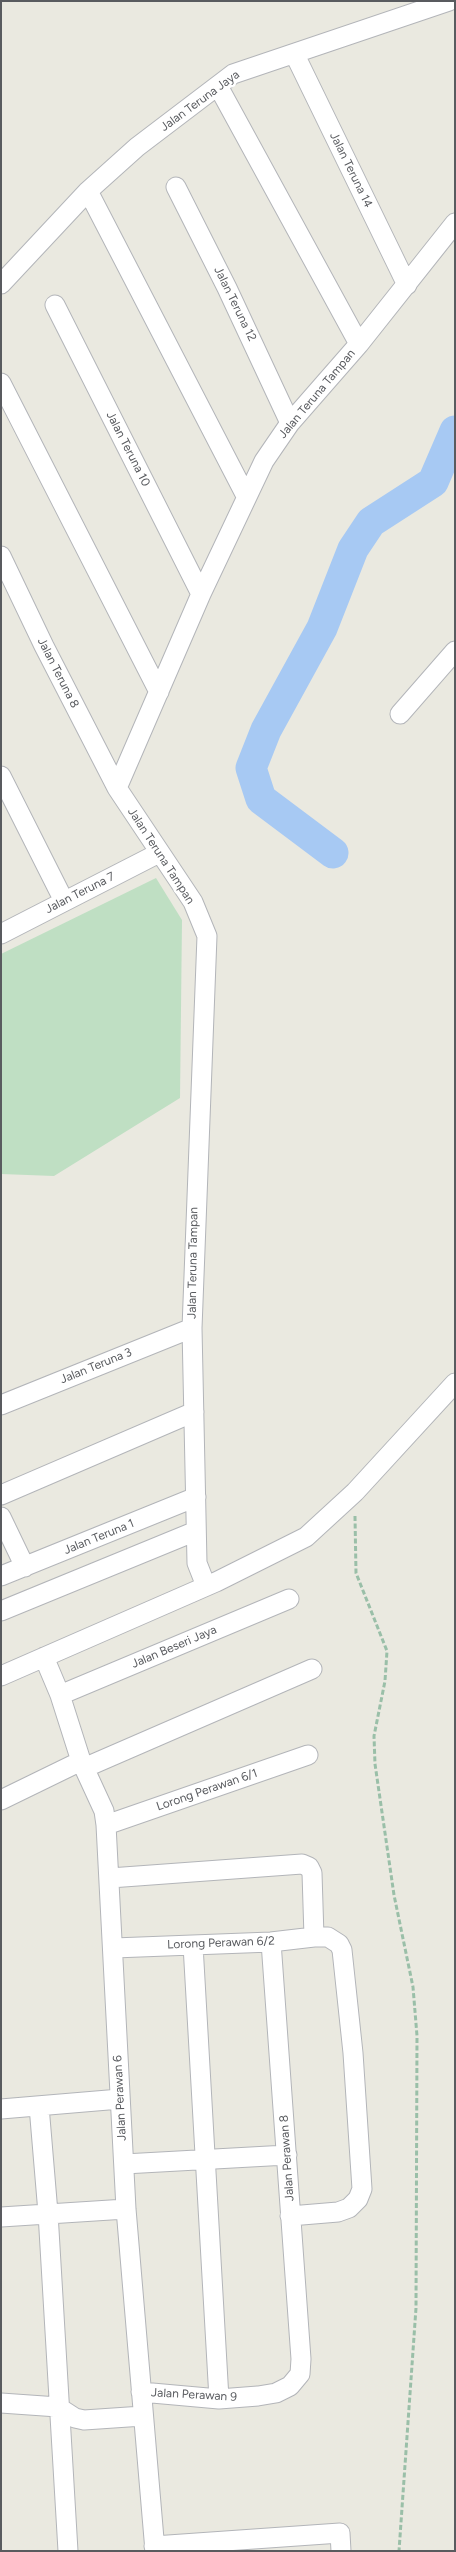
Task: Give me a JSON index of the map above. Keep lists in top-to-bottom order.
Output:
{
  "streets": {
    "street": [
      "Jalan Teruna Jaya",
      "Jalan Teruna 14",
      "Jalan Teruna 12",
      "Jalan Teruna Tampan",
      "Jalan Teruna 10",
      "Jalan Teruna 8",
      "Jalan Teruna 7",
      "Jalan Teruna 3",
      "Jalan Teruna 1",
      "Jalan Beseri Jaya",
      "Lorong Perawan 6/1",
      "Lorong Perawan 6/2",
      "Jalan Perawan 6",
      "Jalan Perawan 8",
      "Jalan Perawan 9"
    ]
  },
  "crossings": [
    ["Jalan Teruna Jaya", "Jalan Teruna 14"],
    ["Jalan Teruna 14", "Jalan Teruna Tampan"],
    ["Jalan Teruna 12", "Jalan Teruna Tampan"],
    ["Jalan Teruna Tampan", "Jalan Teruna 10"],
    ["Jalan Teruna Tampan", "Jalan Teruna 8"],
    ["Jalan Teruna Tampan", "Jalan Teruna 7"],
    ["Jalan Teruna Tampan", "Jalan Teruna 3"],
    ["Jalan Teruna Tampan", "Jalan Teruna 1"],
    ["Jalan Beseri Jaya", "Jalan Perawan 6"],
    ["Lorong Perawan 6/1", "Jalan Perawan 6"],
    ["Lorong Perawan 6/2", "Jalan Perawan 6"],
    ["Lorong Perawan 6/2", "Jalan Perawan 8"],
    ["Jalan Perawan 6", "Jalan Perawan 9"],
    ["Jalan Perawan 8", "Jalan Perawan 9"]
  ]
}
